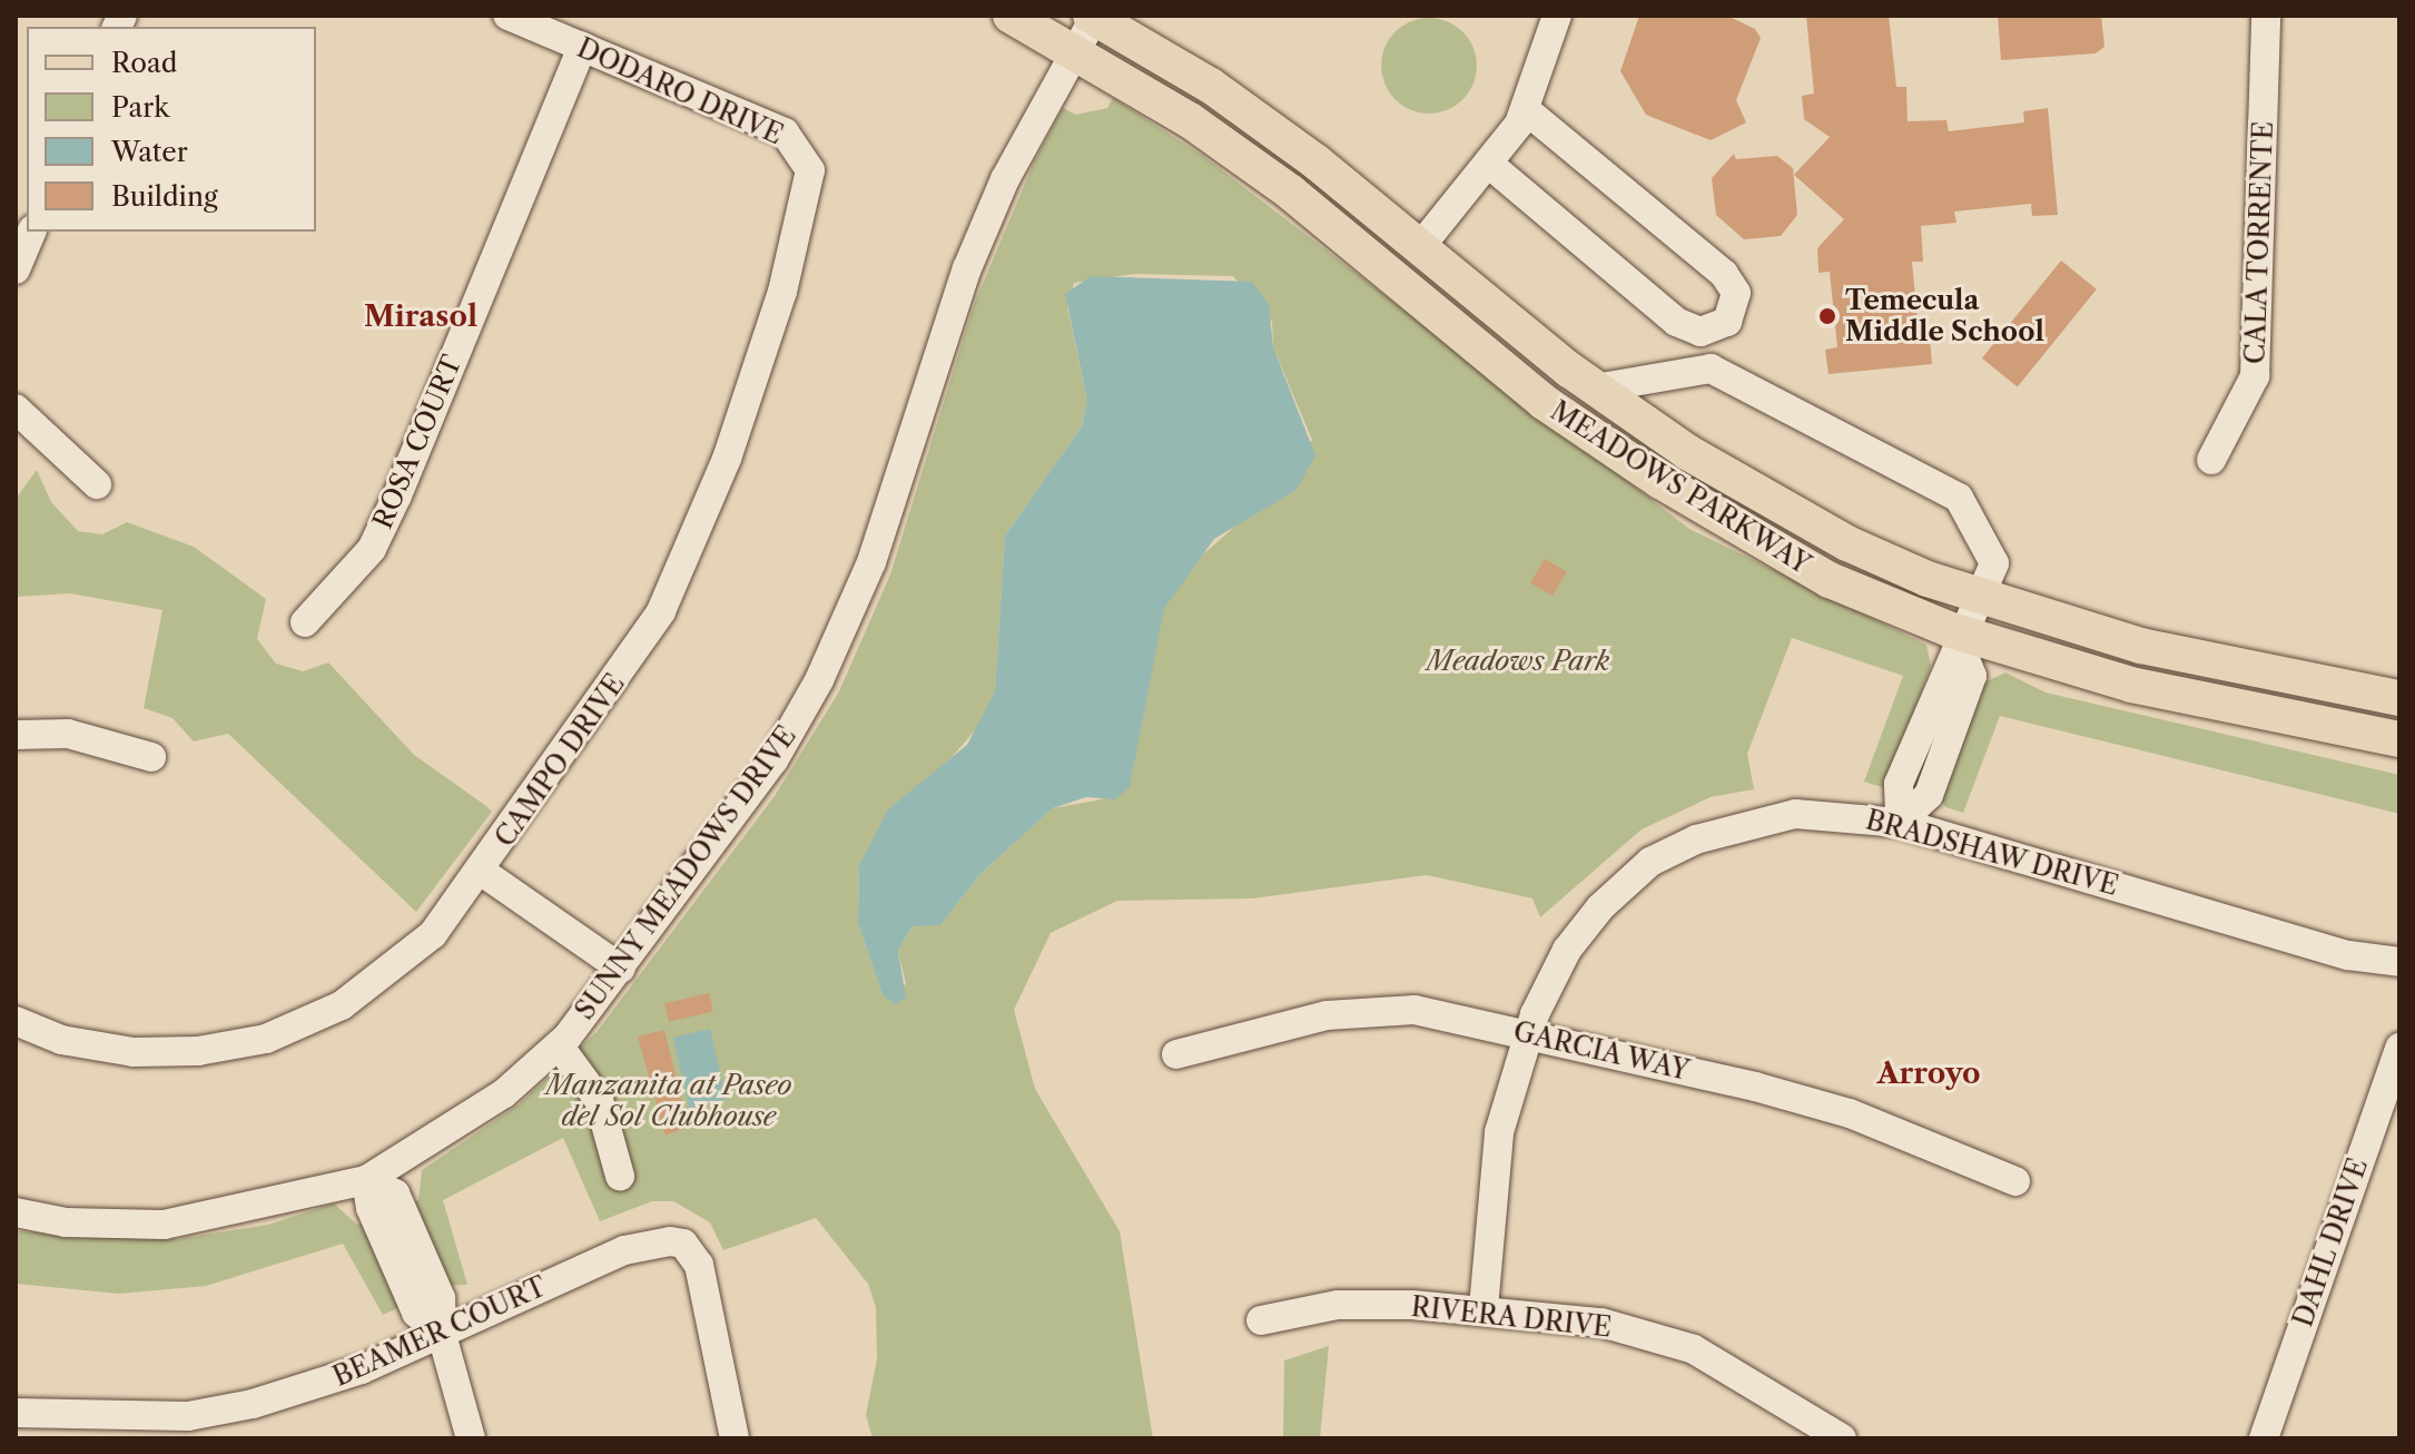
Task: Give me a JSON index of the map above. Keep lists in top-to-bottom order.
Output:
{
  "streets": {
    "main road": ["MEADOWS PARKWAY"],
    "street": [
      "DODARO DRIVE",
      "CALA TORRENTE",
      "ROSA COURT",
      "CAMPO DRIVE",
      "BRADSHAW DRIVE",
      "SUNNY MEADOWS DRIVE",
      "GARCIA WAY",
      "DAHL DRIVE",
      "RIVERA DRIVE",
      "BEAMER COURT"
    ]
  },
  "crossings": [
    ["DODARO DRIVE", "ROSA COURT"],
    ["DODARO DRIVE", "CAMPO DRIVE"],
    ["MEADOWS PARKWAY", "SUNNY MEADOWS DRIVE"],
    ["BRADSHAW DRIVE", "GARCIA WAY"],
    ["BRADSHAW DRIVE", "RIVERA DRIVE"]
  ],
  "districts": ["Mirasol", "Arroyo"],
  "parks": ["Meadows Park", "Manzanita at Paseo del Sol Clubhouse"],
  "places": ["Temecula Middle School"],
  "legend": [
    "Road",
    "Park",
    "Water",
    "Building"
  ]
}
